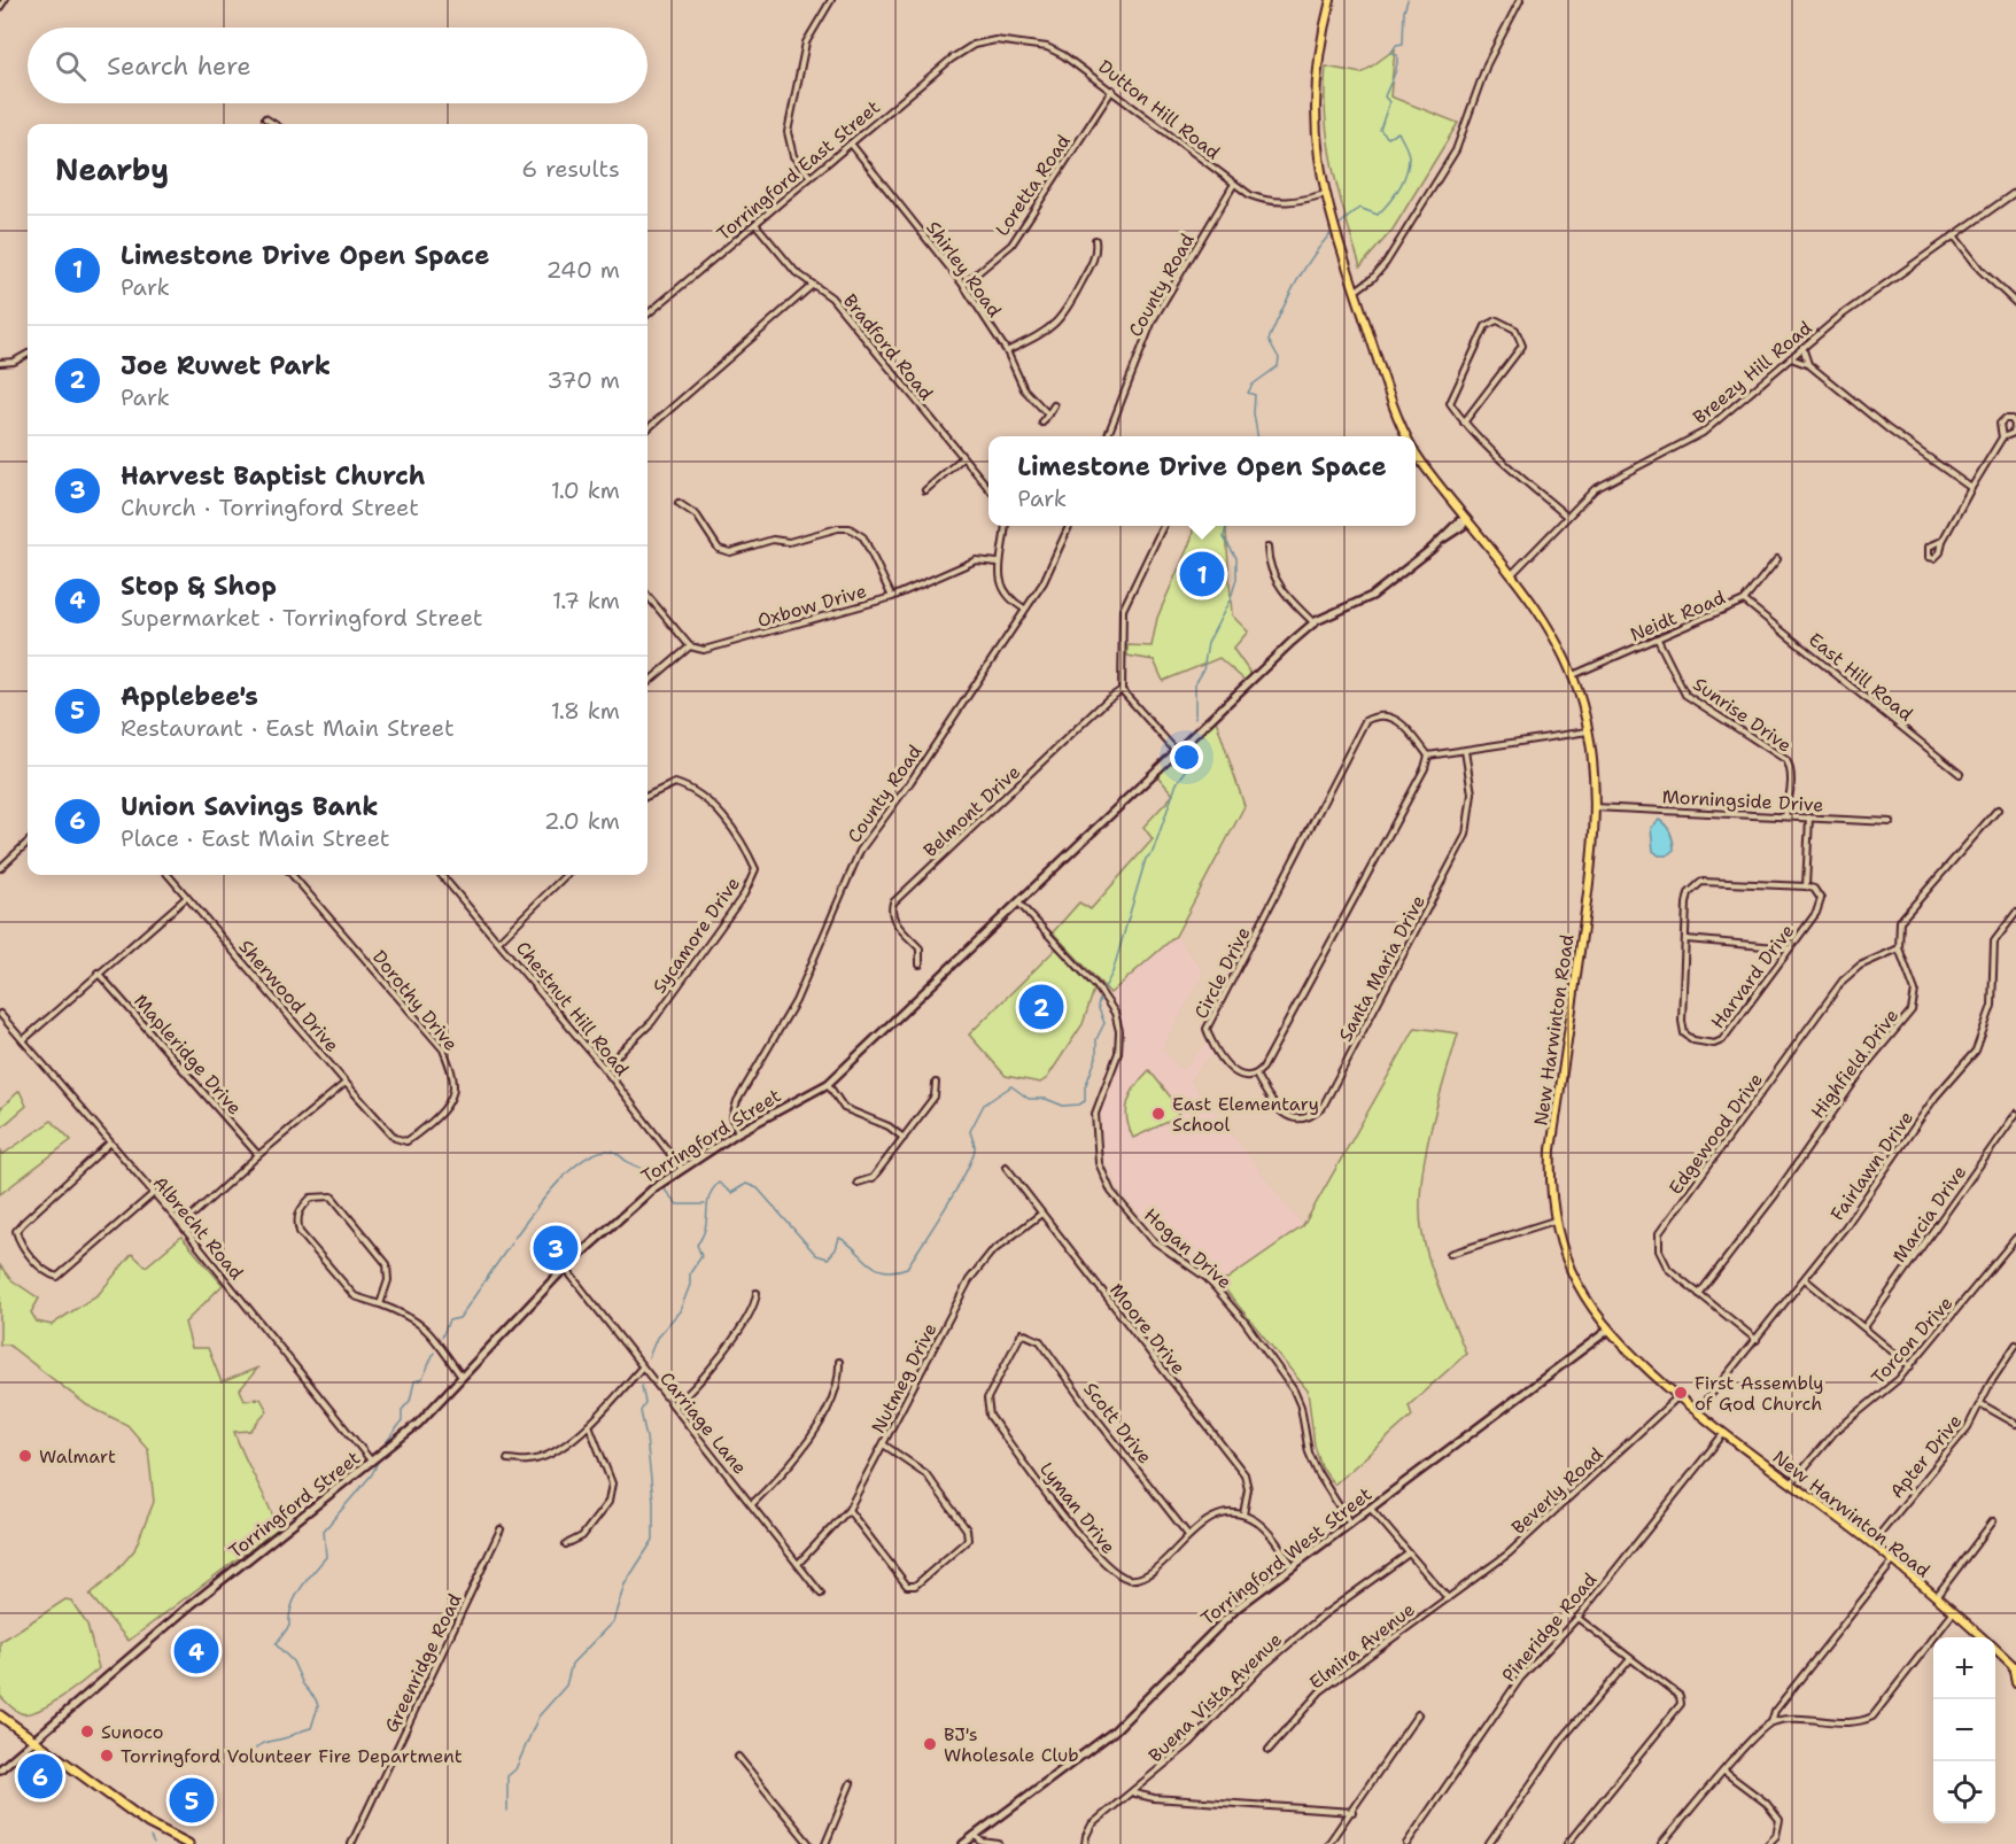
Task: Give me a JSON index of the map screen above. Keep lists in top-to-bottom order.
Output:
{
  "streets": {
    "main road": ["New Harwinton Road", "Torringford Street", "Torringford West Street"],
    "street": [
      "Dutton Hill Road",
      "Torringford East Street",
      "Loretta Road",
      "Shirley Road",
      "County Road",
      "Bradford Road",
      "Breezy Hill Road",
      "Oxbow Drive",
      "Neidt Road",
      "East Hill Road",
      "Sunrise Drive",
      "Morningside Drive",
      "Belmont Drive",
      "Sycamore Drive",
      "Santa Maria Drive",
      "Circle Drive",
      "Harvard Drive",
      "Sherwood Drive",
      "Dorothy Drive",
      "Chestnut Hill Road",
      "Mapleridge Drive",
      "Highfield Drive",
      "Edgewood Drive",
      "Fairlawn Drive",
      "Marcia Drive",
      "Albrecht Road",
      "Hogan Drive",
      "Moore Drive",
      "Torcon Drive",
      "Nutmeg Drive",
      "Carriage Lane",
      "Scott Drive",
      "Apter Drive",
      "Beverly Road",
      "Lyman Drive",
      "Pineridge Road",
      "Elmira Avenue",
      "Greenridge Road",
      "Buena Vista Avenue"
    ]
  },
  "crossings": [
    ["Dutton Hill Road", "Torringford East Street"],
    ["Dutton Hill Road", "Loretta Road"],
    ["Dutton Hill Road", "County Road"],
    ["Dutton Hill Road", "New Harwinton Road"],
    ["Torringford East Street", "Shirley Road"],
    ["Torringford East Street", "Bradford Road"],
    ["Loretta Road", "Shirley Road"],
    ["County Road", "Torringford Street"],
    ["Breezy Hill Road", "New Harwinton Road"],
    ["Neidt Road", "East Hill Road"],
    ["Neidt Road", "Sunrise Drive"],
    ["Neidt Road", "New Harwinton Road"],
    ["Sunrise Drive", "Morningside Drive"],
    ["Morningside Drive", "New Harwinton Road"],
    ["Sycamore Drive", "Chestnut Hill Road"],
    ["Santa Maria Drive", "Circle Drive"],
    ["Sherwood Drive", "Dorothy Drive"],
    ["Chestnut Hill Road", "Torringford Street"],
    ["New Harwinton Road", "Torringford Street"],
    ["New Harwinton Road", "Fairlawn Drive"],
    ["New Harwinton Road", "Torcon Drive"],
    ["New Harwinton Road", "Apter Drive"],
    ["New Harwinton Road", "Beverly Road"],
    ["New Harwinton Road", "Torringford West Street"],
    ["New Harwinton Road", "Pineridge Road"],
    ["Highfield Drive", "Edgewood Drive"],
    ["Edgewood Drive", "Fairlawn Drive"],
    ["Torringford Street", "Albrecht Road"],
    ["Torringford Street", "Hogan Drive"],
    ["Torringford Street", "Carriage Lane"],
    ["Hogan Drive", "Torringford West Street"],
    ["Moore Drive", "Nutmeg Drive"],
    ["Moore Drive", "Lyman Drive"],
    ["Nutmeg Drive", "Carriage Lane"],
    ["Scott Drive", "Lyman Drive"],
    ["Beverly Road", "Elmira Avenue"]
  ],
  "places": [
    "East Elementary School",
    "First Assembly of God Church",
    "Walmart",
    "Sunoco",
    "BJ's Wholesale Club",
    "Torringford Volunteer Fire Department"
  ],
  "page": {
    "search": "Search here",
    "heading": ["Nearby", "6 results"],
    "list": [
      {
        "mark": "1",
        "name": "Limestone Drive Open Space",
        "note": "Park",
        "value": "240 m"
      },
      {
        "mark": "2",
        "name": "Joe Ruwet Park",
        "note": "Park",
        "value": "370 m"
      },
      {
        "mark": "3",
        "name": "Harvest Baptist Church",
        "note": "Church · Torringford Street",
        "value": "1.0 km"
      },
      {
        "mark": "4",
        "name": "Stop & Shop",
        "note": "Supermarket · Torringford Street",
        "value": "1.7 km"
      },
      {
        "mark": "5",
        "name": "Applebee's",
        "note": "Restaurant · East Main Street",
        "value": "1.8 km"
      },
      {
        "mark": "6",
        "name": "Union Savings Bank",
        "note": "Place · East Main Street",
        "value": "2.0 km"
      }
    ],
    "popup": ["Limestone Drive Open Space", "Park"],
    "pins": [
      "1",
      "2",
      "3",
      "4",
      "6",
      "5"
    ],
    "map_buttons": ["+", "−"]
  }
}
